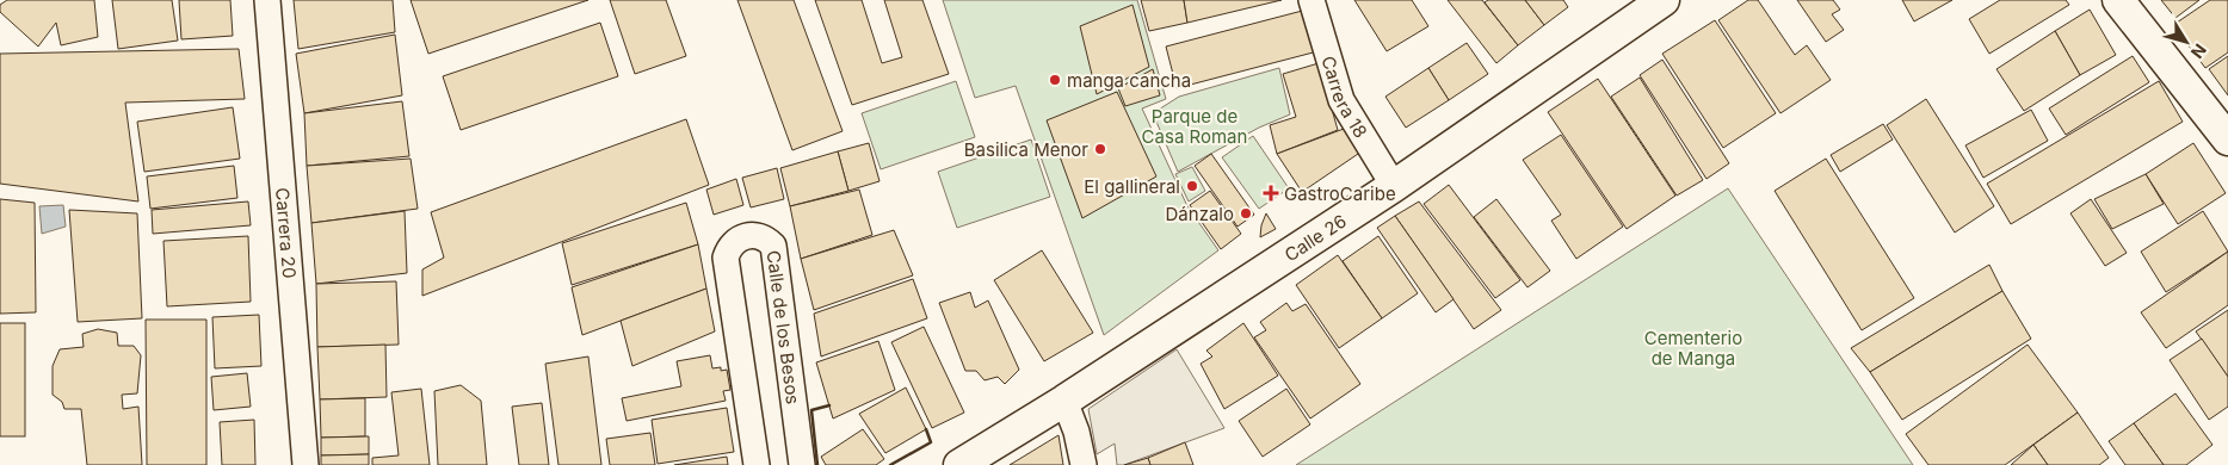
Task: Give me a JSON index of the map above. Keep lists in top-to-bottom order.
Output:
{
  "streets": {
    "street": [
      "Carrera 18",
      "Carrera 20",
      "Calle 26",
      "Calle de los Besos"
    ]
  },
  "crossings": [
    ["Carrera 18", "Calle 26"]
  ],
  "parks": ["Parque de Casa Roman", "Cementerio de Manga"],
  "places": {
    "other": [
      "manga cancha",
      "Basilica Menor",
      "El gallineral",
      "Dánzalo"
    ],
    "health": ["GastroCaribe"]
  },
  "north": "bottom right"
}
